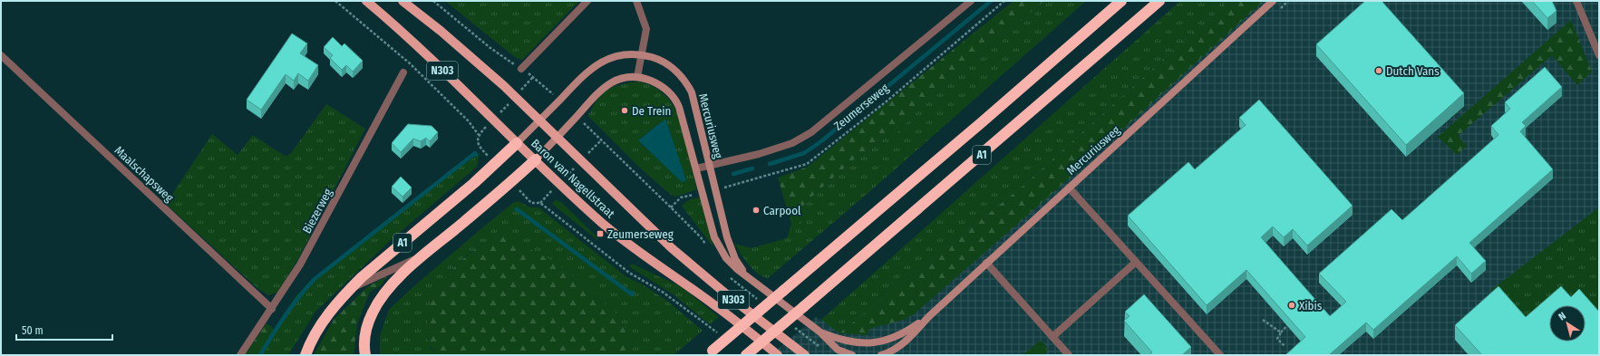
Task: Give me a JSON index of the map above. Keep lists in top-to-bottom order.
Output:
{
  "streets": {
    "highway": ["A1"],
    "main road": ["N303", "Baron van Nagellstraat"],
    "street": [
      "Zeumerseweg",
      "Mercuriusweg",
      "Maalschapsweg",
      "Biezerweg"
    ]
  },
  "crossings": [
    ["Zeumerseweg", "Mercuriusweg"],
    ["Mercuriusweg", "A1"],
    ["Mercuriusweg", "Baron van Nagellstraat"],
    ["A1", "Baron van Nagellstraat"],
    ["Maalschapsweg", "Biezerweg"]
  ],
  "places": {
    "other": [
      "Dutch Vans",
      "De Trein",
      "Carpool",
      "Xibis"
    ],
    "transit": ["Zeumerseweg"]
  },
  "scale_bar": "50 m",
  "north": "top left"
}
